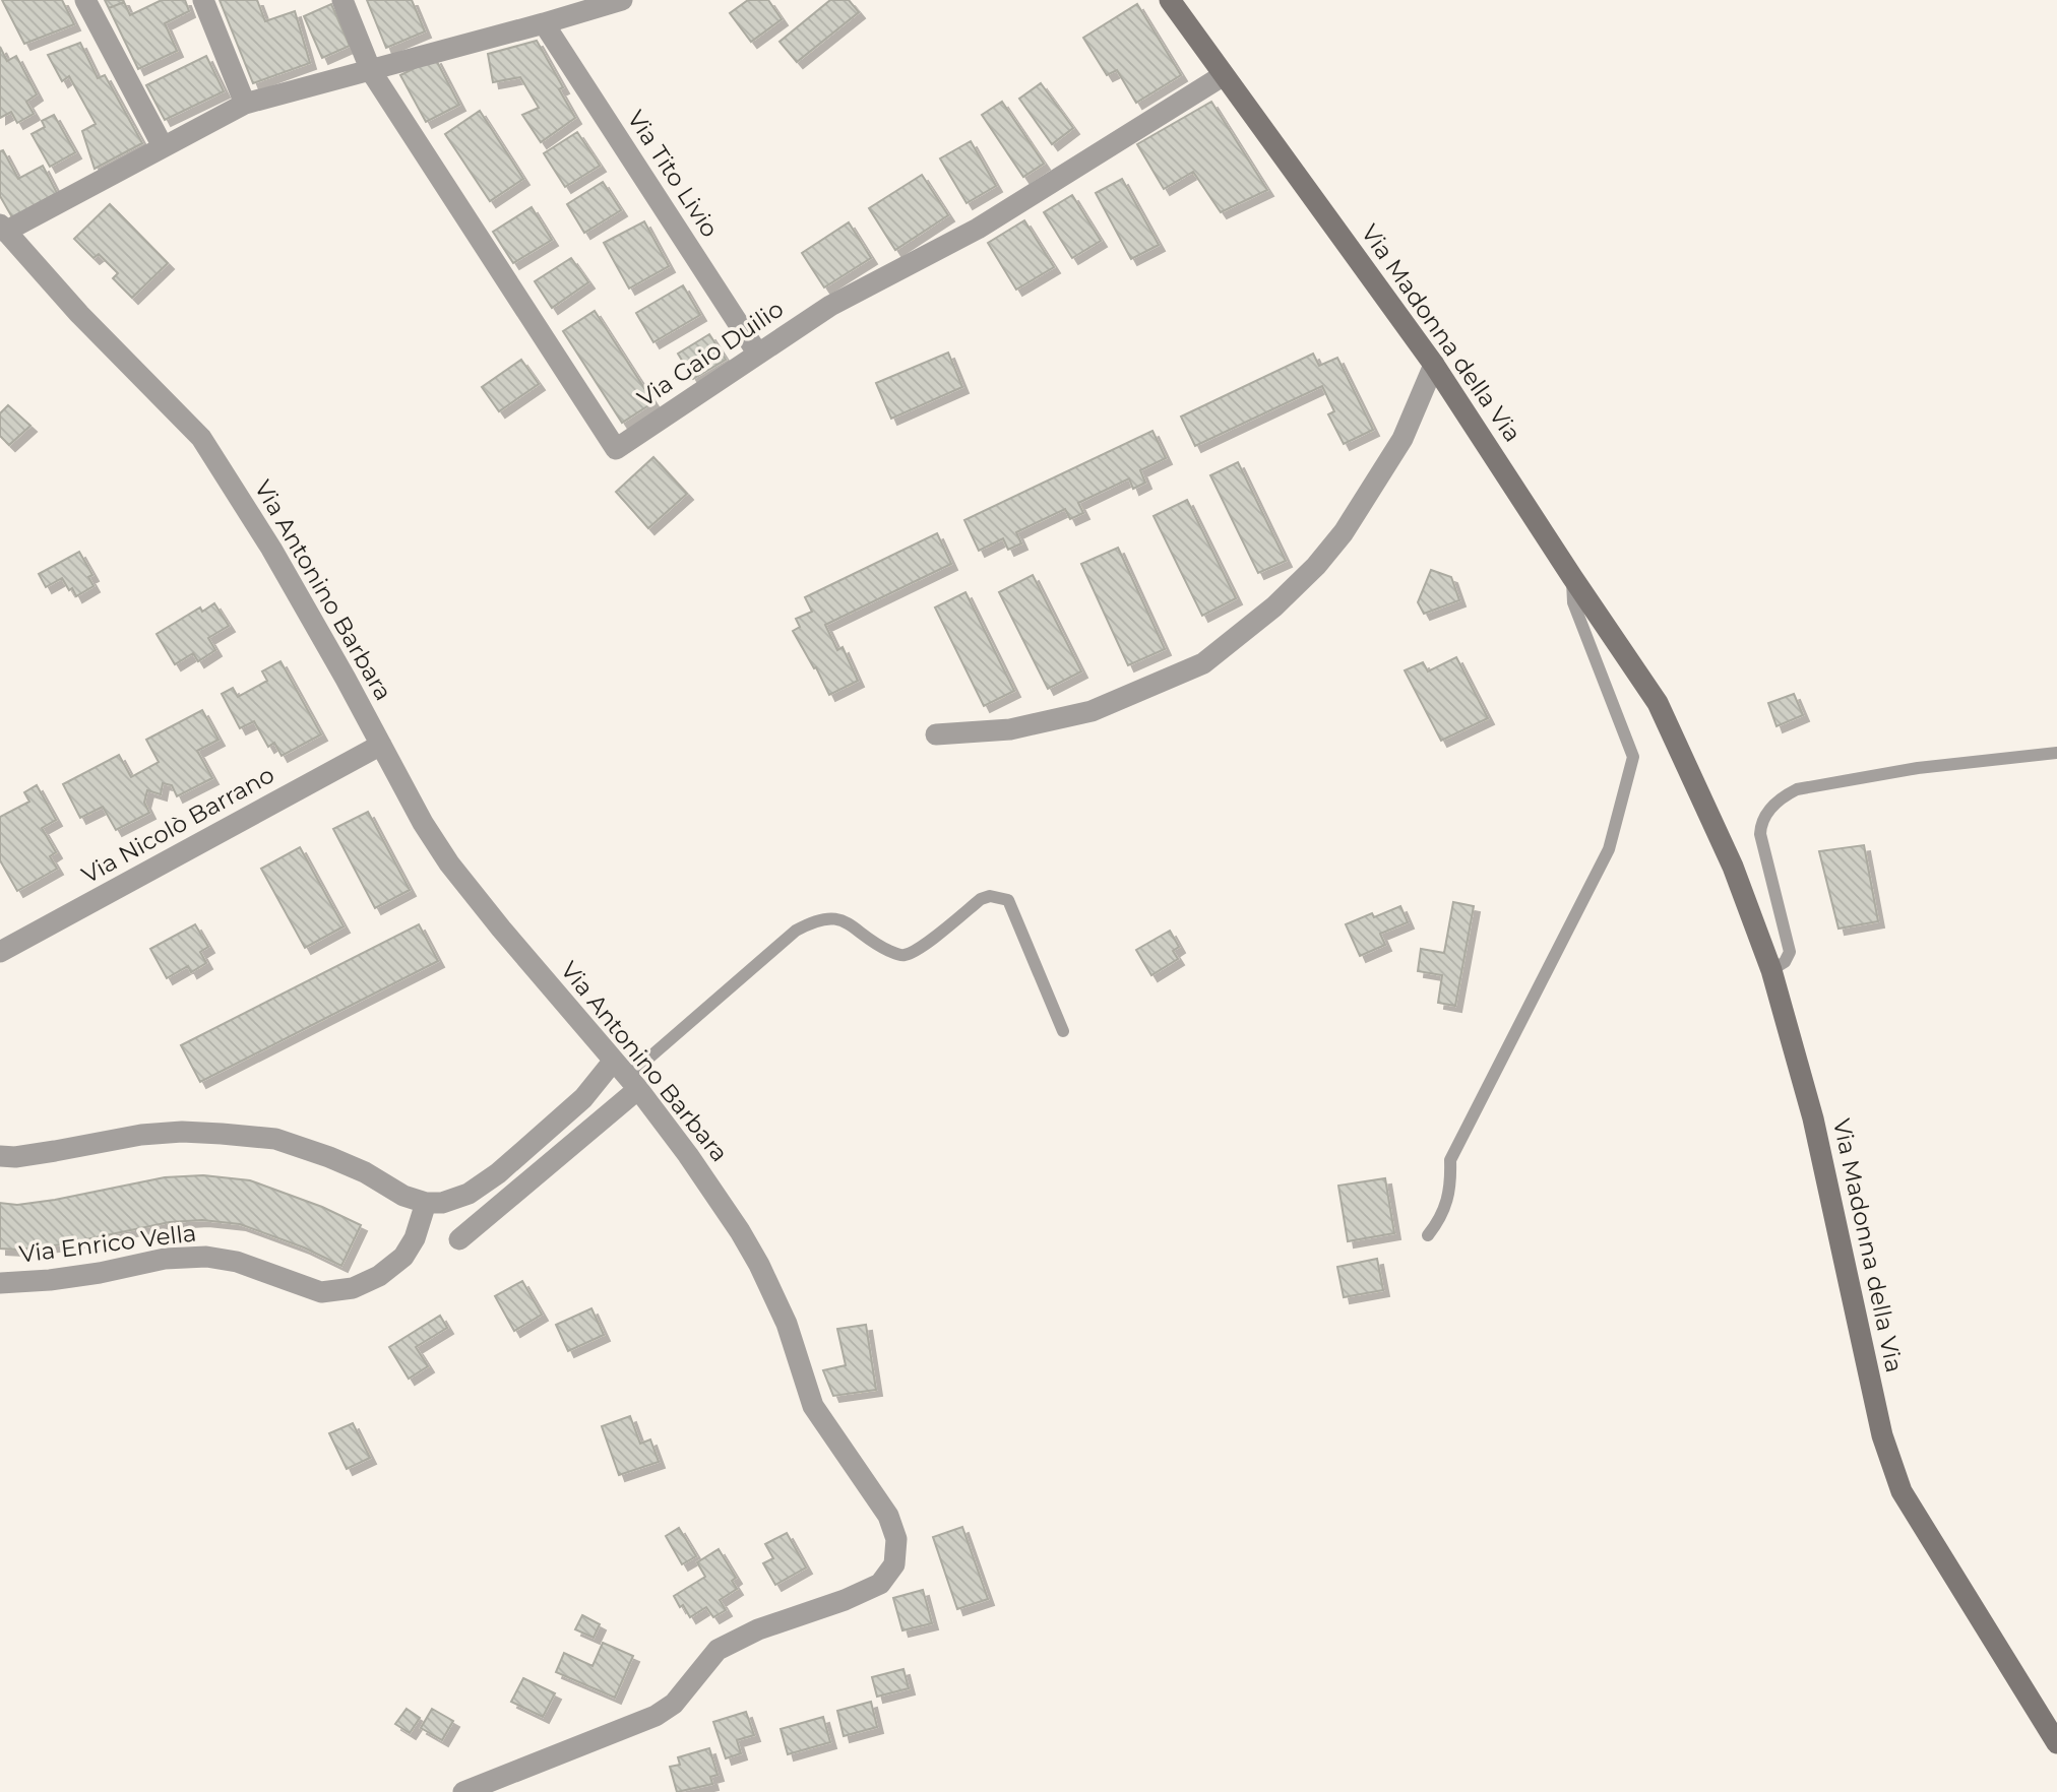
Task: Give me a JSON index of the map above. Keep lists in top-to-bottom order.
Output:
{
  "streets": {
    "street": [
      "Via Tito Livio",
      "Via Madonna della Via",
      "Via Gaio Duilio",
      "Via Antonino Barbara",
      "Via Nicolò Barrano",
      "Via Enrico Vella"
    ]
  },
  "crossings": [
    ["Via Tito Livio", "Via Gaio Duilio"],
    ["Via Madonna della Via", "Via Gaio Duilio"],
    ["Via Antonino Barbara", "Via Nicolò Barrano"]
  ]
}
